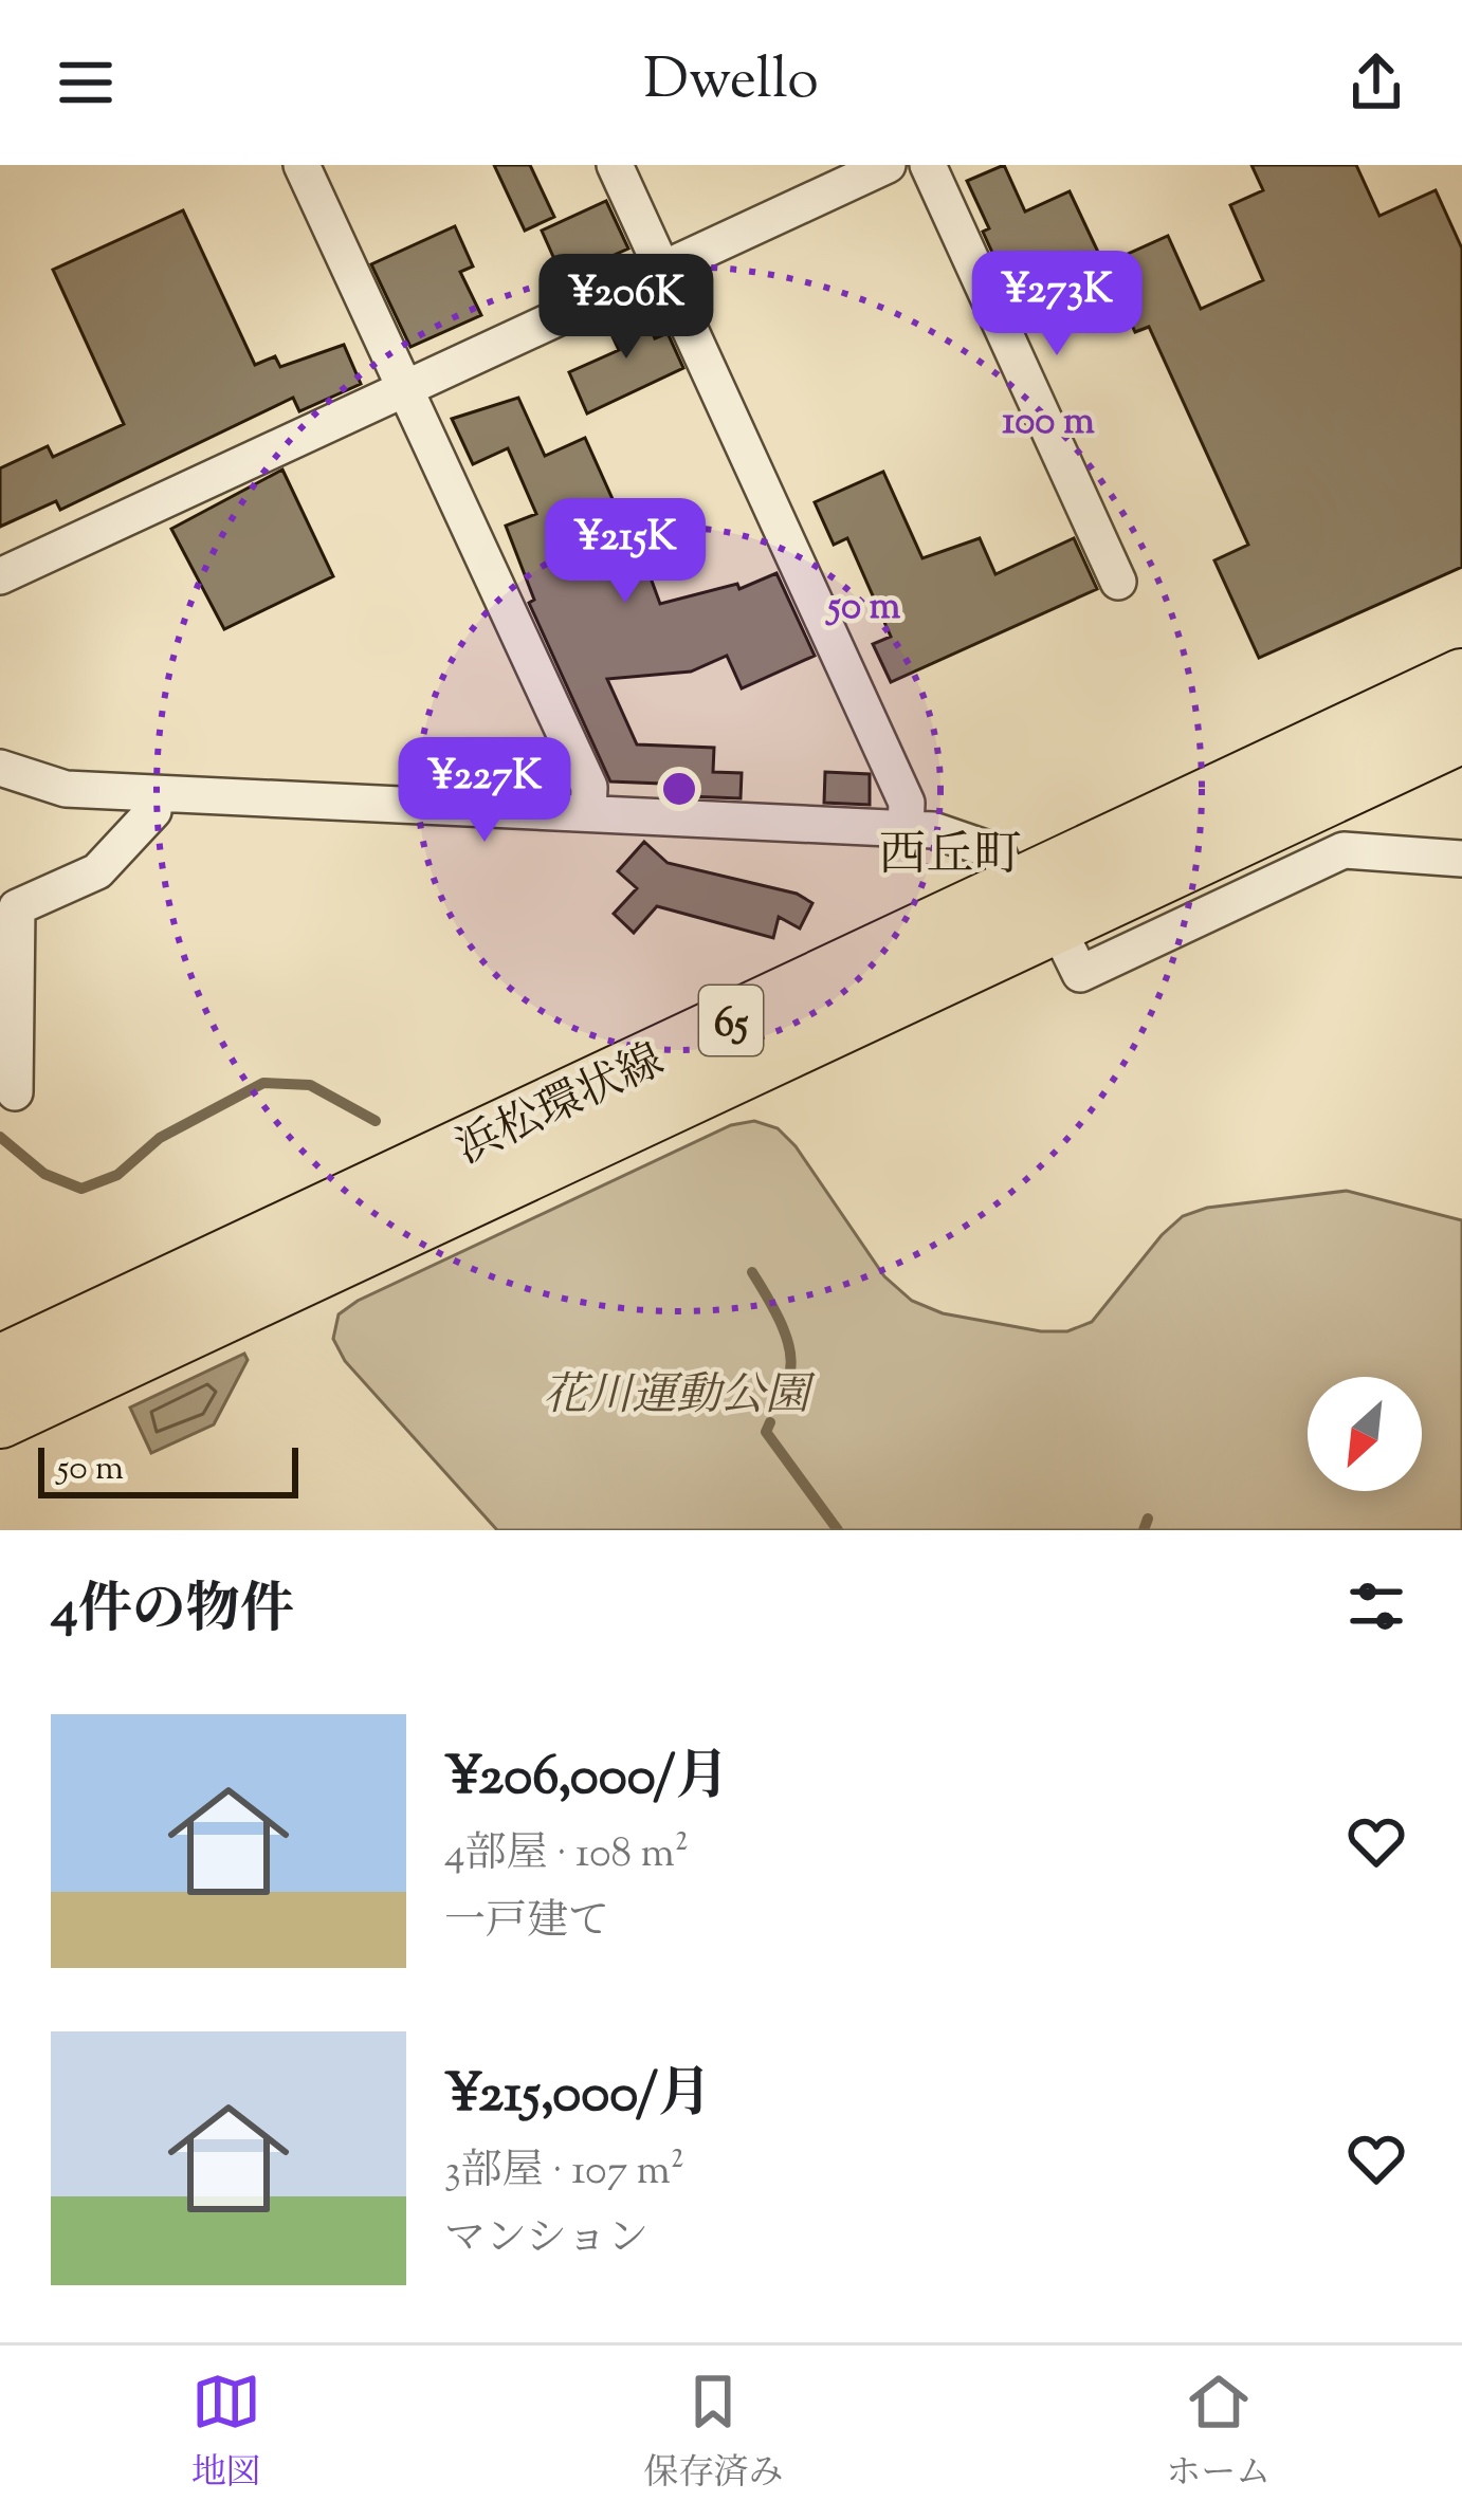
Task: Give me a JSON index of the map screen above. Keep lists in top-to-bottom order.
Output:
{
  "streets": {
    "main road": ["65", "浜松環状線"]
  },
  "districts": ["西丘町"],
  "parks": ["花川運動公園"],
  "scale_bar": "50 m",
  "north": "bottom left",
  "page": {
    "header": "Dwello",
    "price": [
      "¥273K",
      "¥206K",
      "¥215K",
      "¥227K"
    ],
    "scale": "50 m",
    "heading": "4件の物件",
    "list": [
      {
        "name": "¥206,000/月",
        "note": "4部屋 · 108 m² · 一戸建て"
      },
      {
        "name": "¥215,000/月",
        "note": "3部屋 · 107 m² · マンション"
      }
    ],
    "tabs": ["地図", "保存済み", "ホーム"]
  },
  "rings": ["100 m", "50 m"]
}
